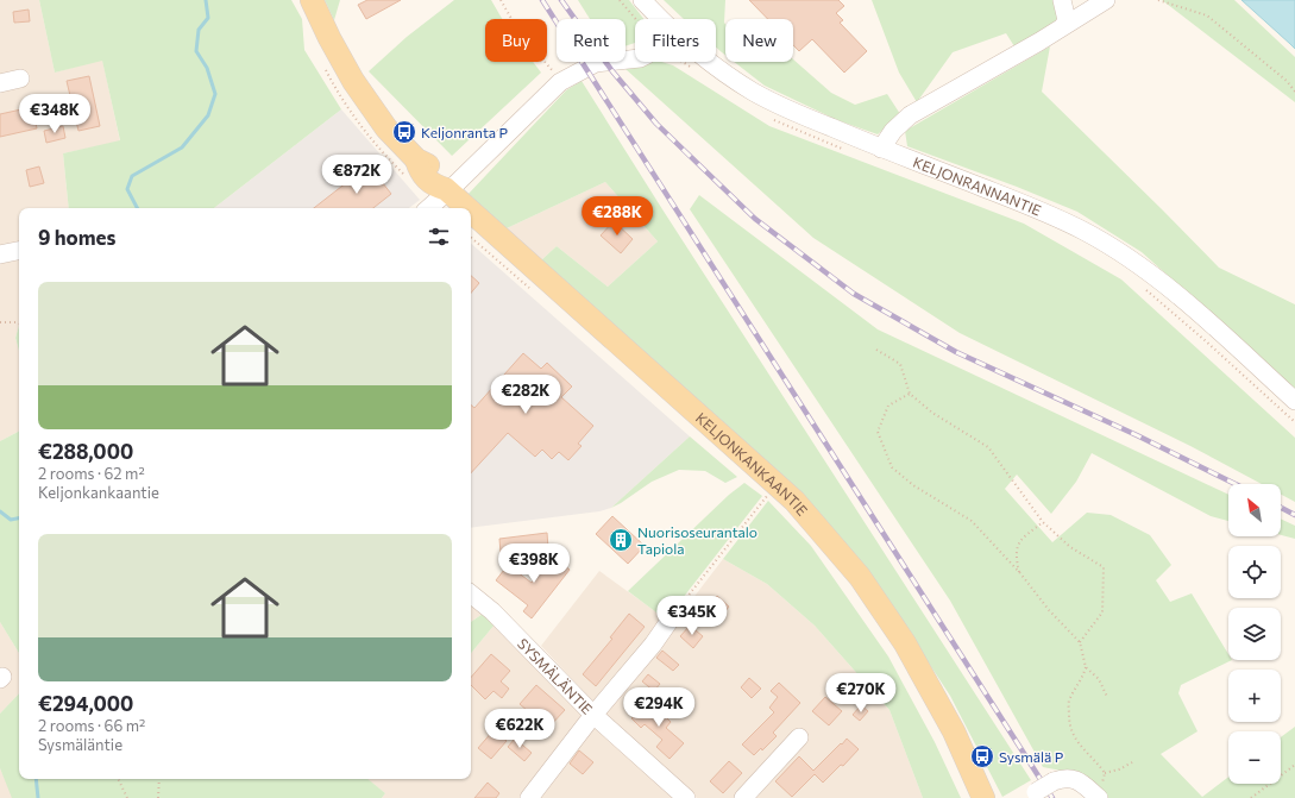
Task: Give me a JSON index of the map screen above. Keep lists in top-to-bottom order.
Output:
{
  "streets": {
    "main road": ["KELJONKANKAANTIE"],
    "street": ["KELJONRANNANTIE", "SYSMÄLÄNTIE"]
  },
  "places": {
    "bus stop": ["Keljonranta P", "Sysmälä P"],
    "building": ["Nuorisoseurantalo Tapiola"]
  },
  "north": "top left",
  "page": {
    "chip": [
      "Buy",
      "Rent",
      "Filters",
      "New"
    ],
    "price": [
      "€348K",
      "€872K",
      "€288K",
      "€282K",
      "€398K",
      "€345K",
      "€270K",
      "€294K",
      "€622K"
    ],
    "heading": "9 homes",
    "list": [
      {
        "name": "€288,000",
        "note": "2 rooms · 62 m² · Keljonkankaantie"
      },
      {
        "name": "€294,000",
        "note": "2 rooms · 66 m² · Sysmäläntie"
      }
    ],
    "map_buttons": ["+", "−"]
  }
}
